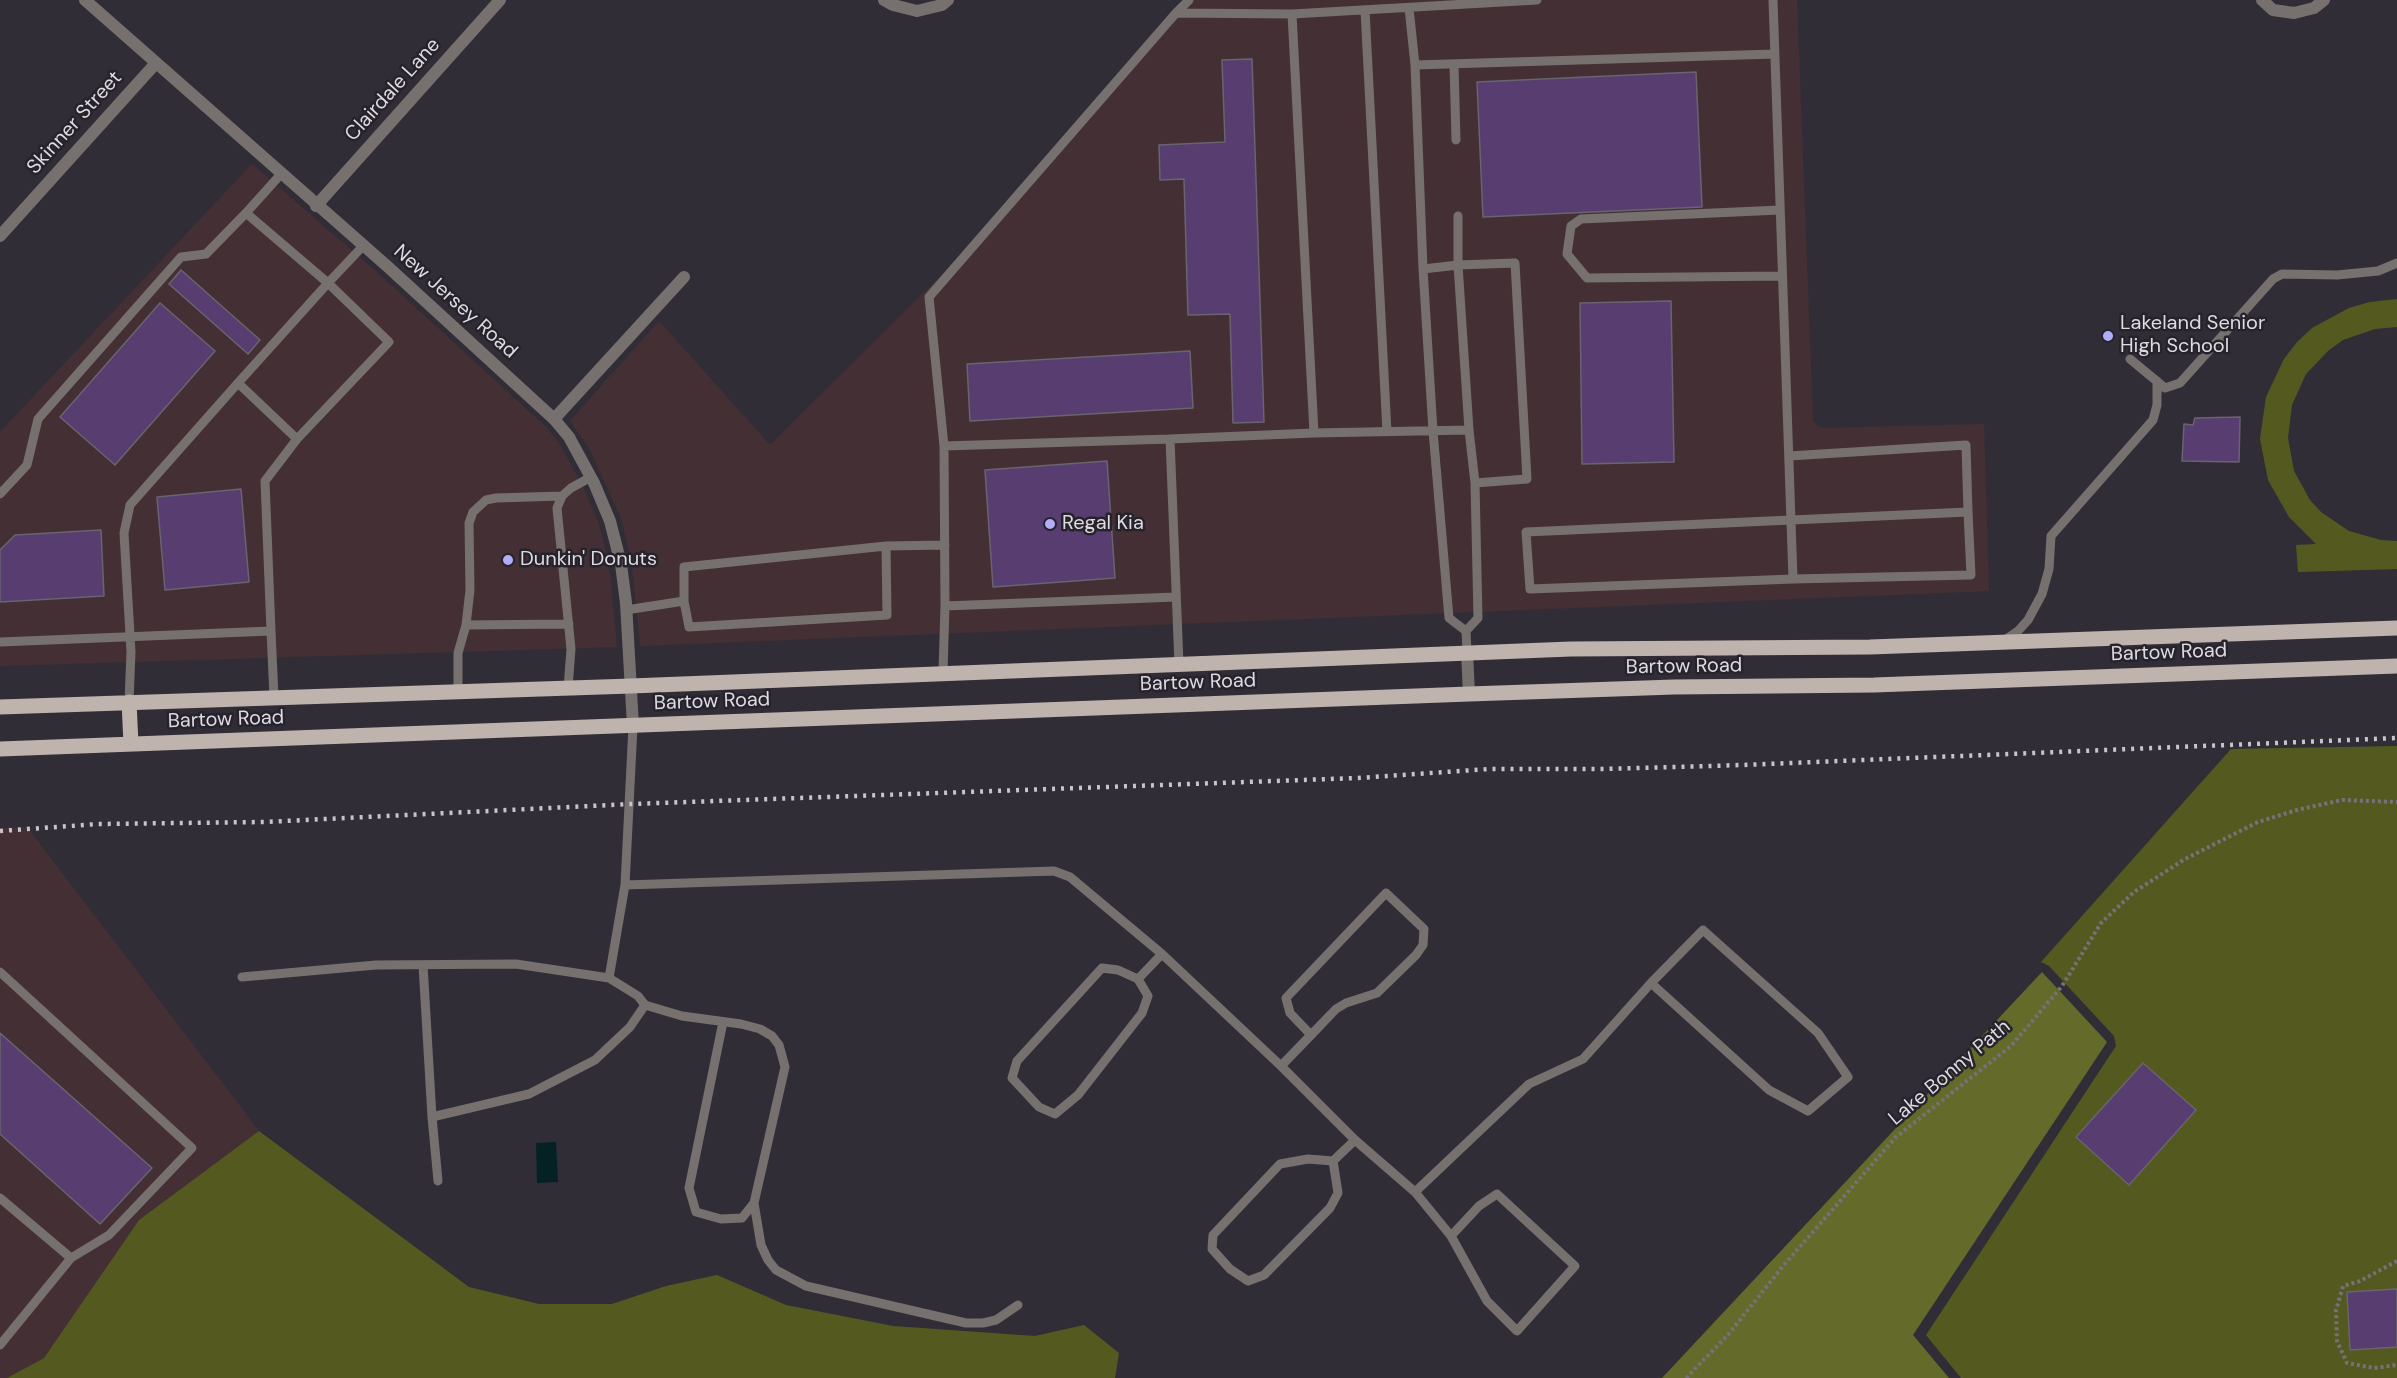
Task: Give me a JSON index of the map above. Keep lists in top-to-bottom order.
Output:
{
  "streets": {
    "main road": ["Bartow Road"],
    "street": ["Clairdale Lane", "Skinner Street", "New Jersey Road"],
    "path": ["Lake Bonny Path"]
  },
  "crossings": [
    ["Clairdale Lane", "New Jersey Road"],
    ["Skinner Street", "New Jersey Road"],
    ["New Jersey Road", "Bartow Road"]
  ],
  "places": ["Lakeland Senior High School", "Regal Kia", "Dunkin' Donuts"]
}
